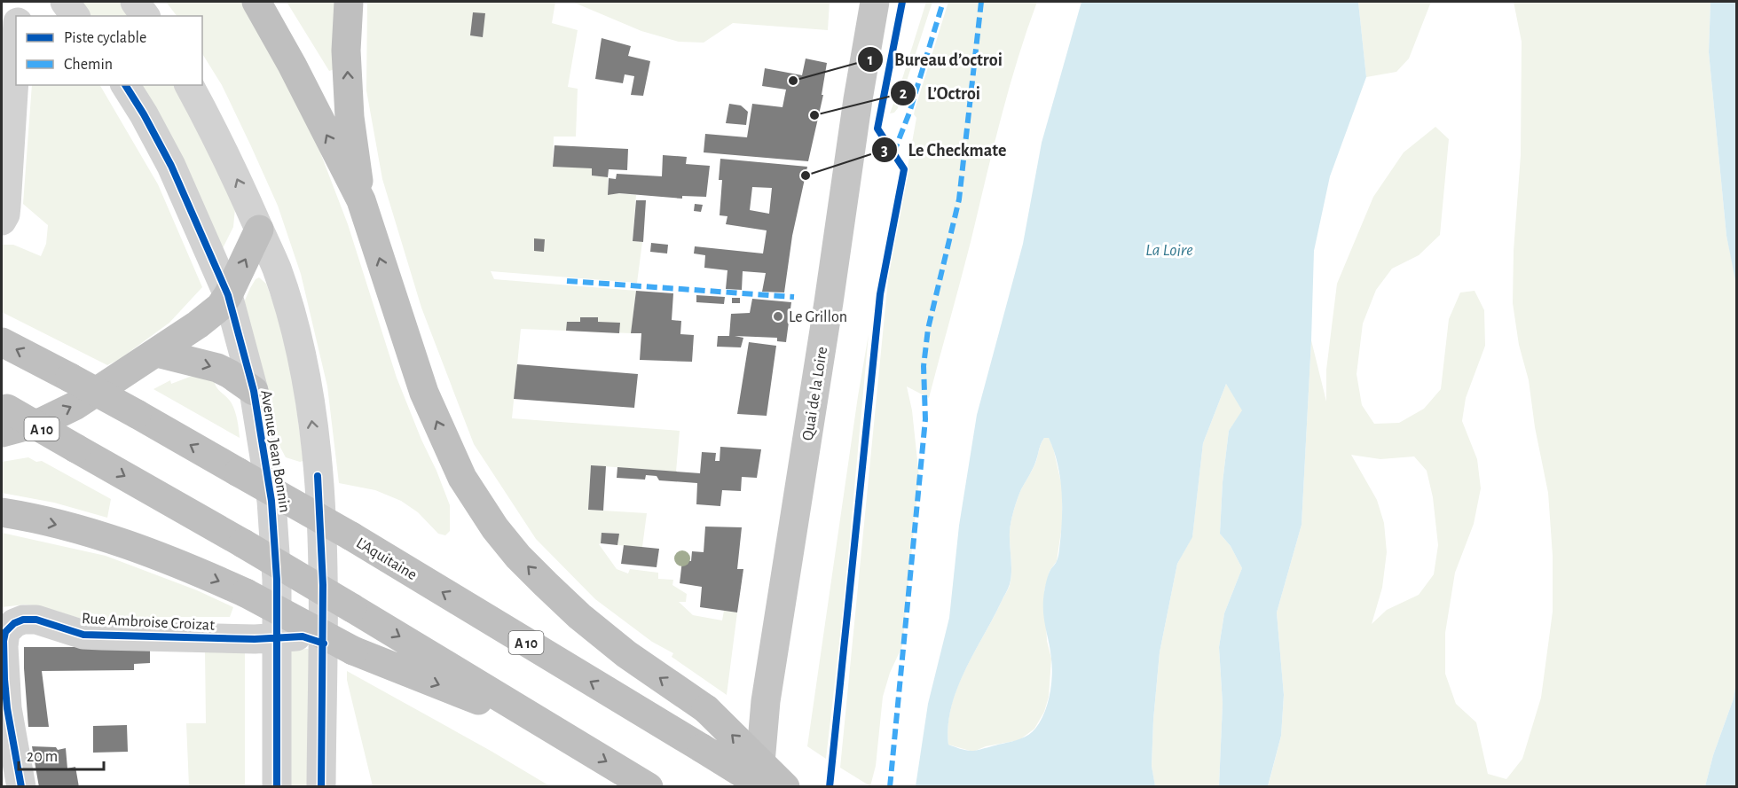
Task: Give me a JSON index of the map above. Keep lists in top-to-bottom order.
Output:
{
  "streets": {
    "highway": ["A 10", "L'Aquitaine"],
    "main road": ["Quai de la Loire"],
    "street": ["Avenue Jean Bonnin", "Rue Ambroise Croizat"]
  },
  "crossings": [
    ["Avenue Jean Bonnin", "Rue Ambroise Croizat"]
  ],
  "water": ["La Loire"],
  "places": [
    "Bureau d’octroi",
    "L’Octroi",
    "Le Checkmate",
    "Le Grillon"
  ],
  "legend": ["Piste cyclable", "Chemin"],
  "scale_bar": "20 m"
}
